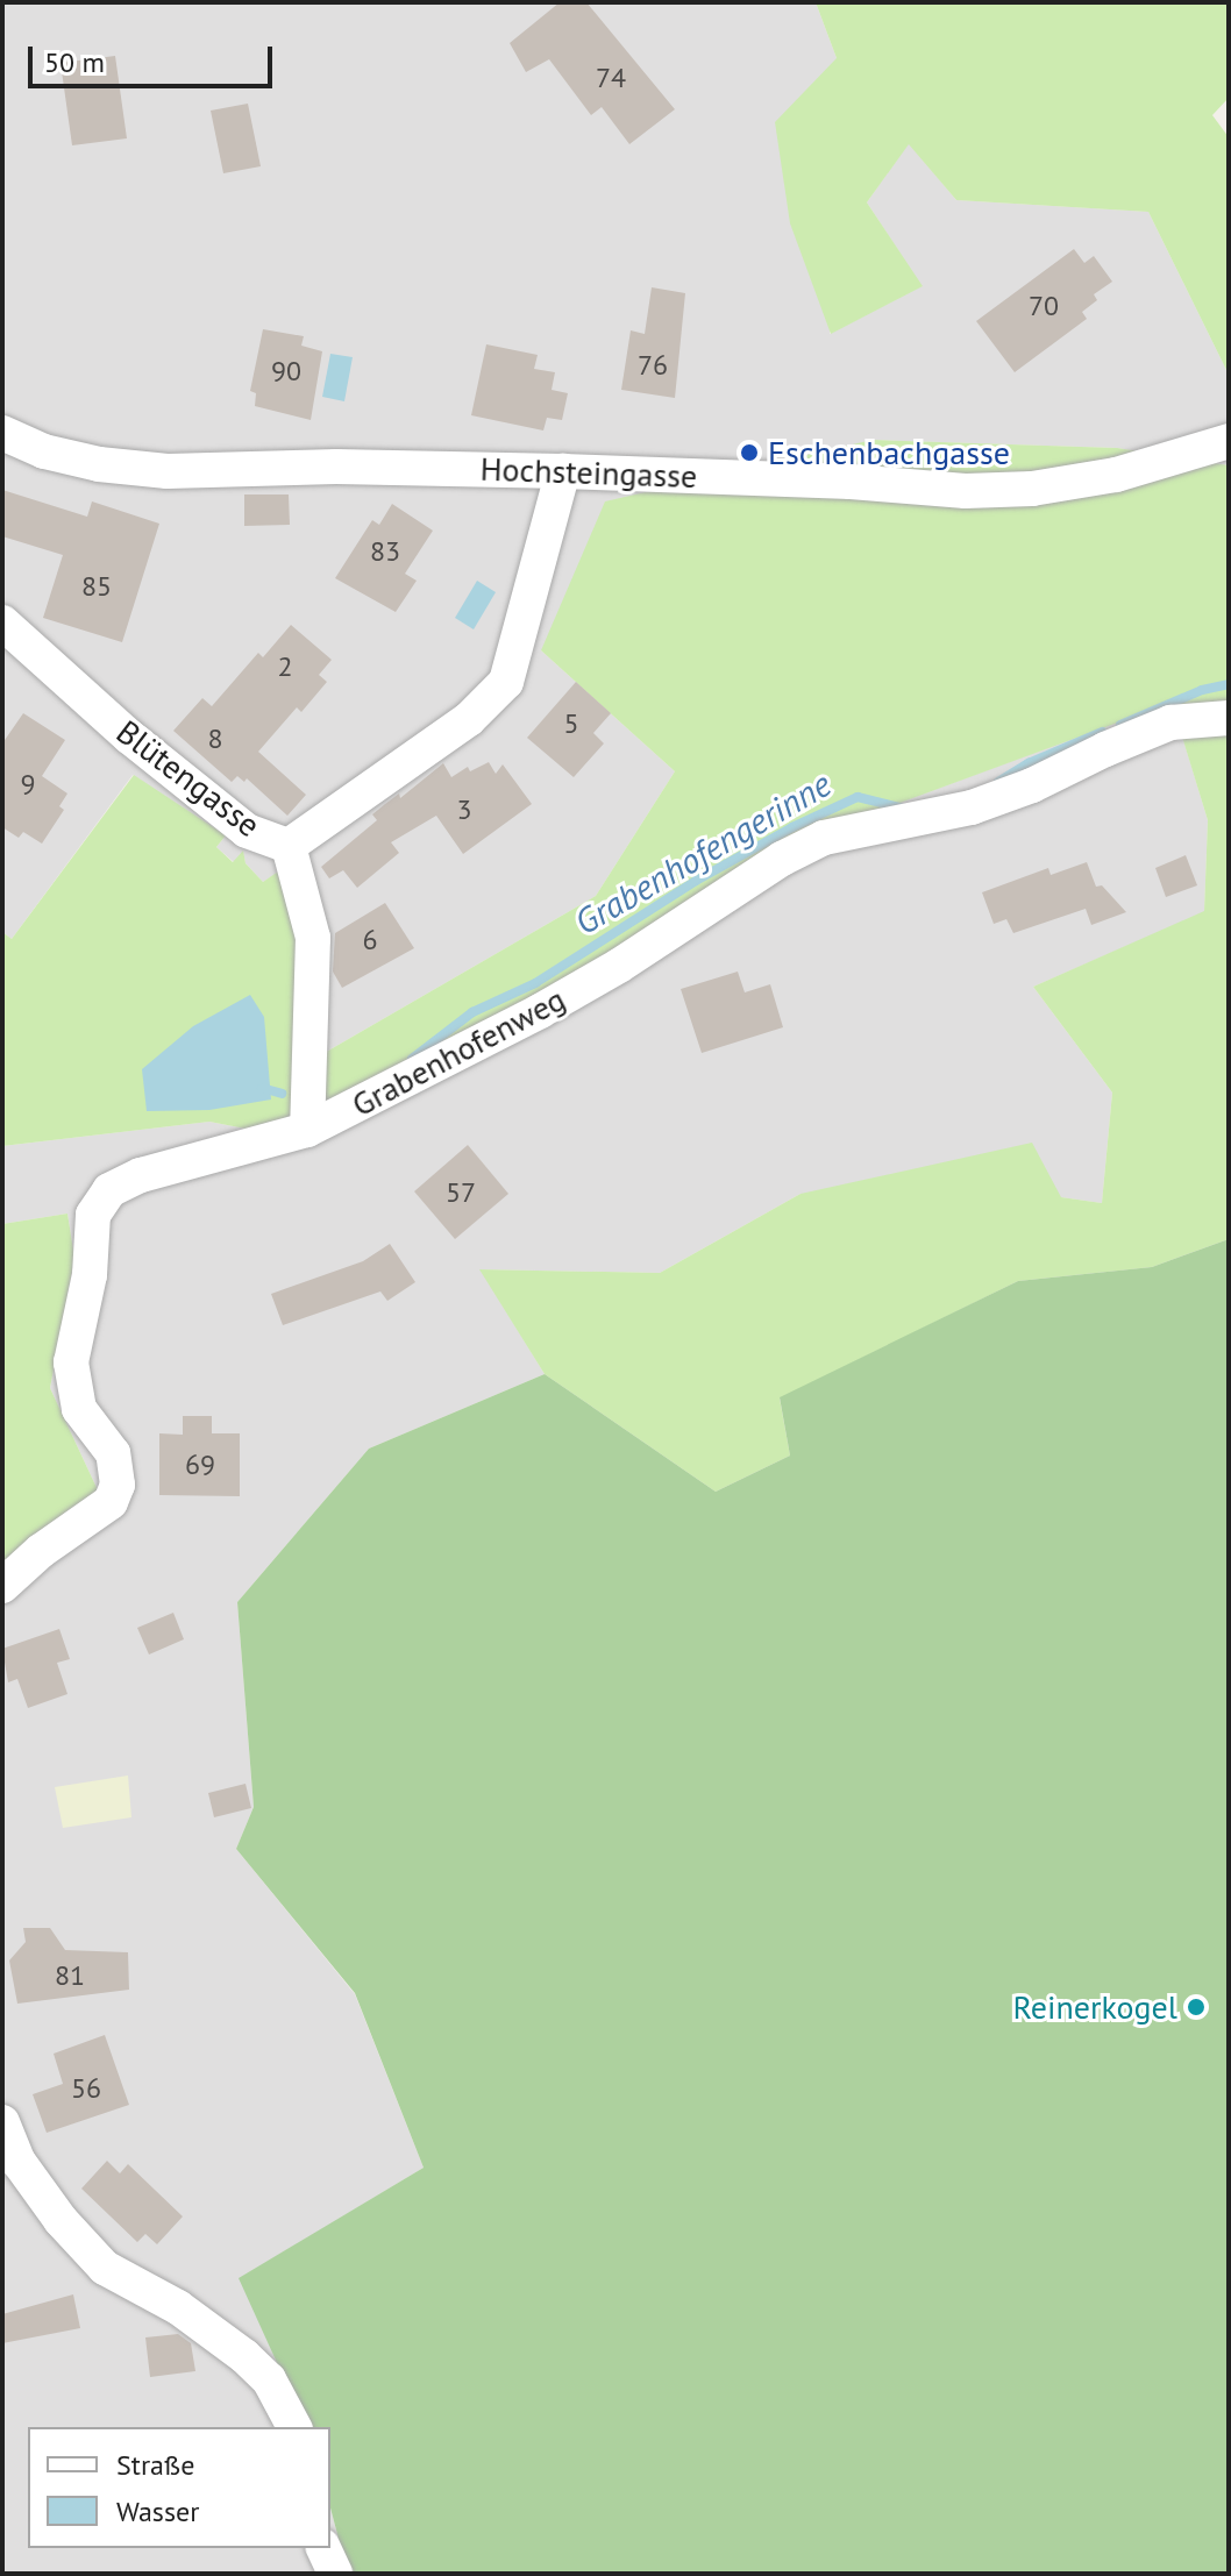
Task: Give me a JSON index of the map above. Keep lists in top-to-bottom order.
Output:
{
  "streets": {
    "street": ["Hochsteingasse", "Blütengasse", "Grabenhofenweg"]
  },
  "crossings": [
    ["Blütengasse", "Grabenhofenweg"]
  ],
  "water": ["Grabenhofengerinne"],
  "places": ["Eschenbachgasse", "Reinerkogel"],
  "house_numbers": [
    "74",
    "70",
    "76",
    "90",
    "83",
    "85",
    "2",
    "5",
    "8",
    "9",
    "3",
    "6",
    "57",
    "69",
    "81",
    "56"
  ],
  "legend": ["Straße", "Wasser"],
  "scale_bar": "50 m"
}
